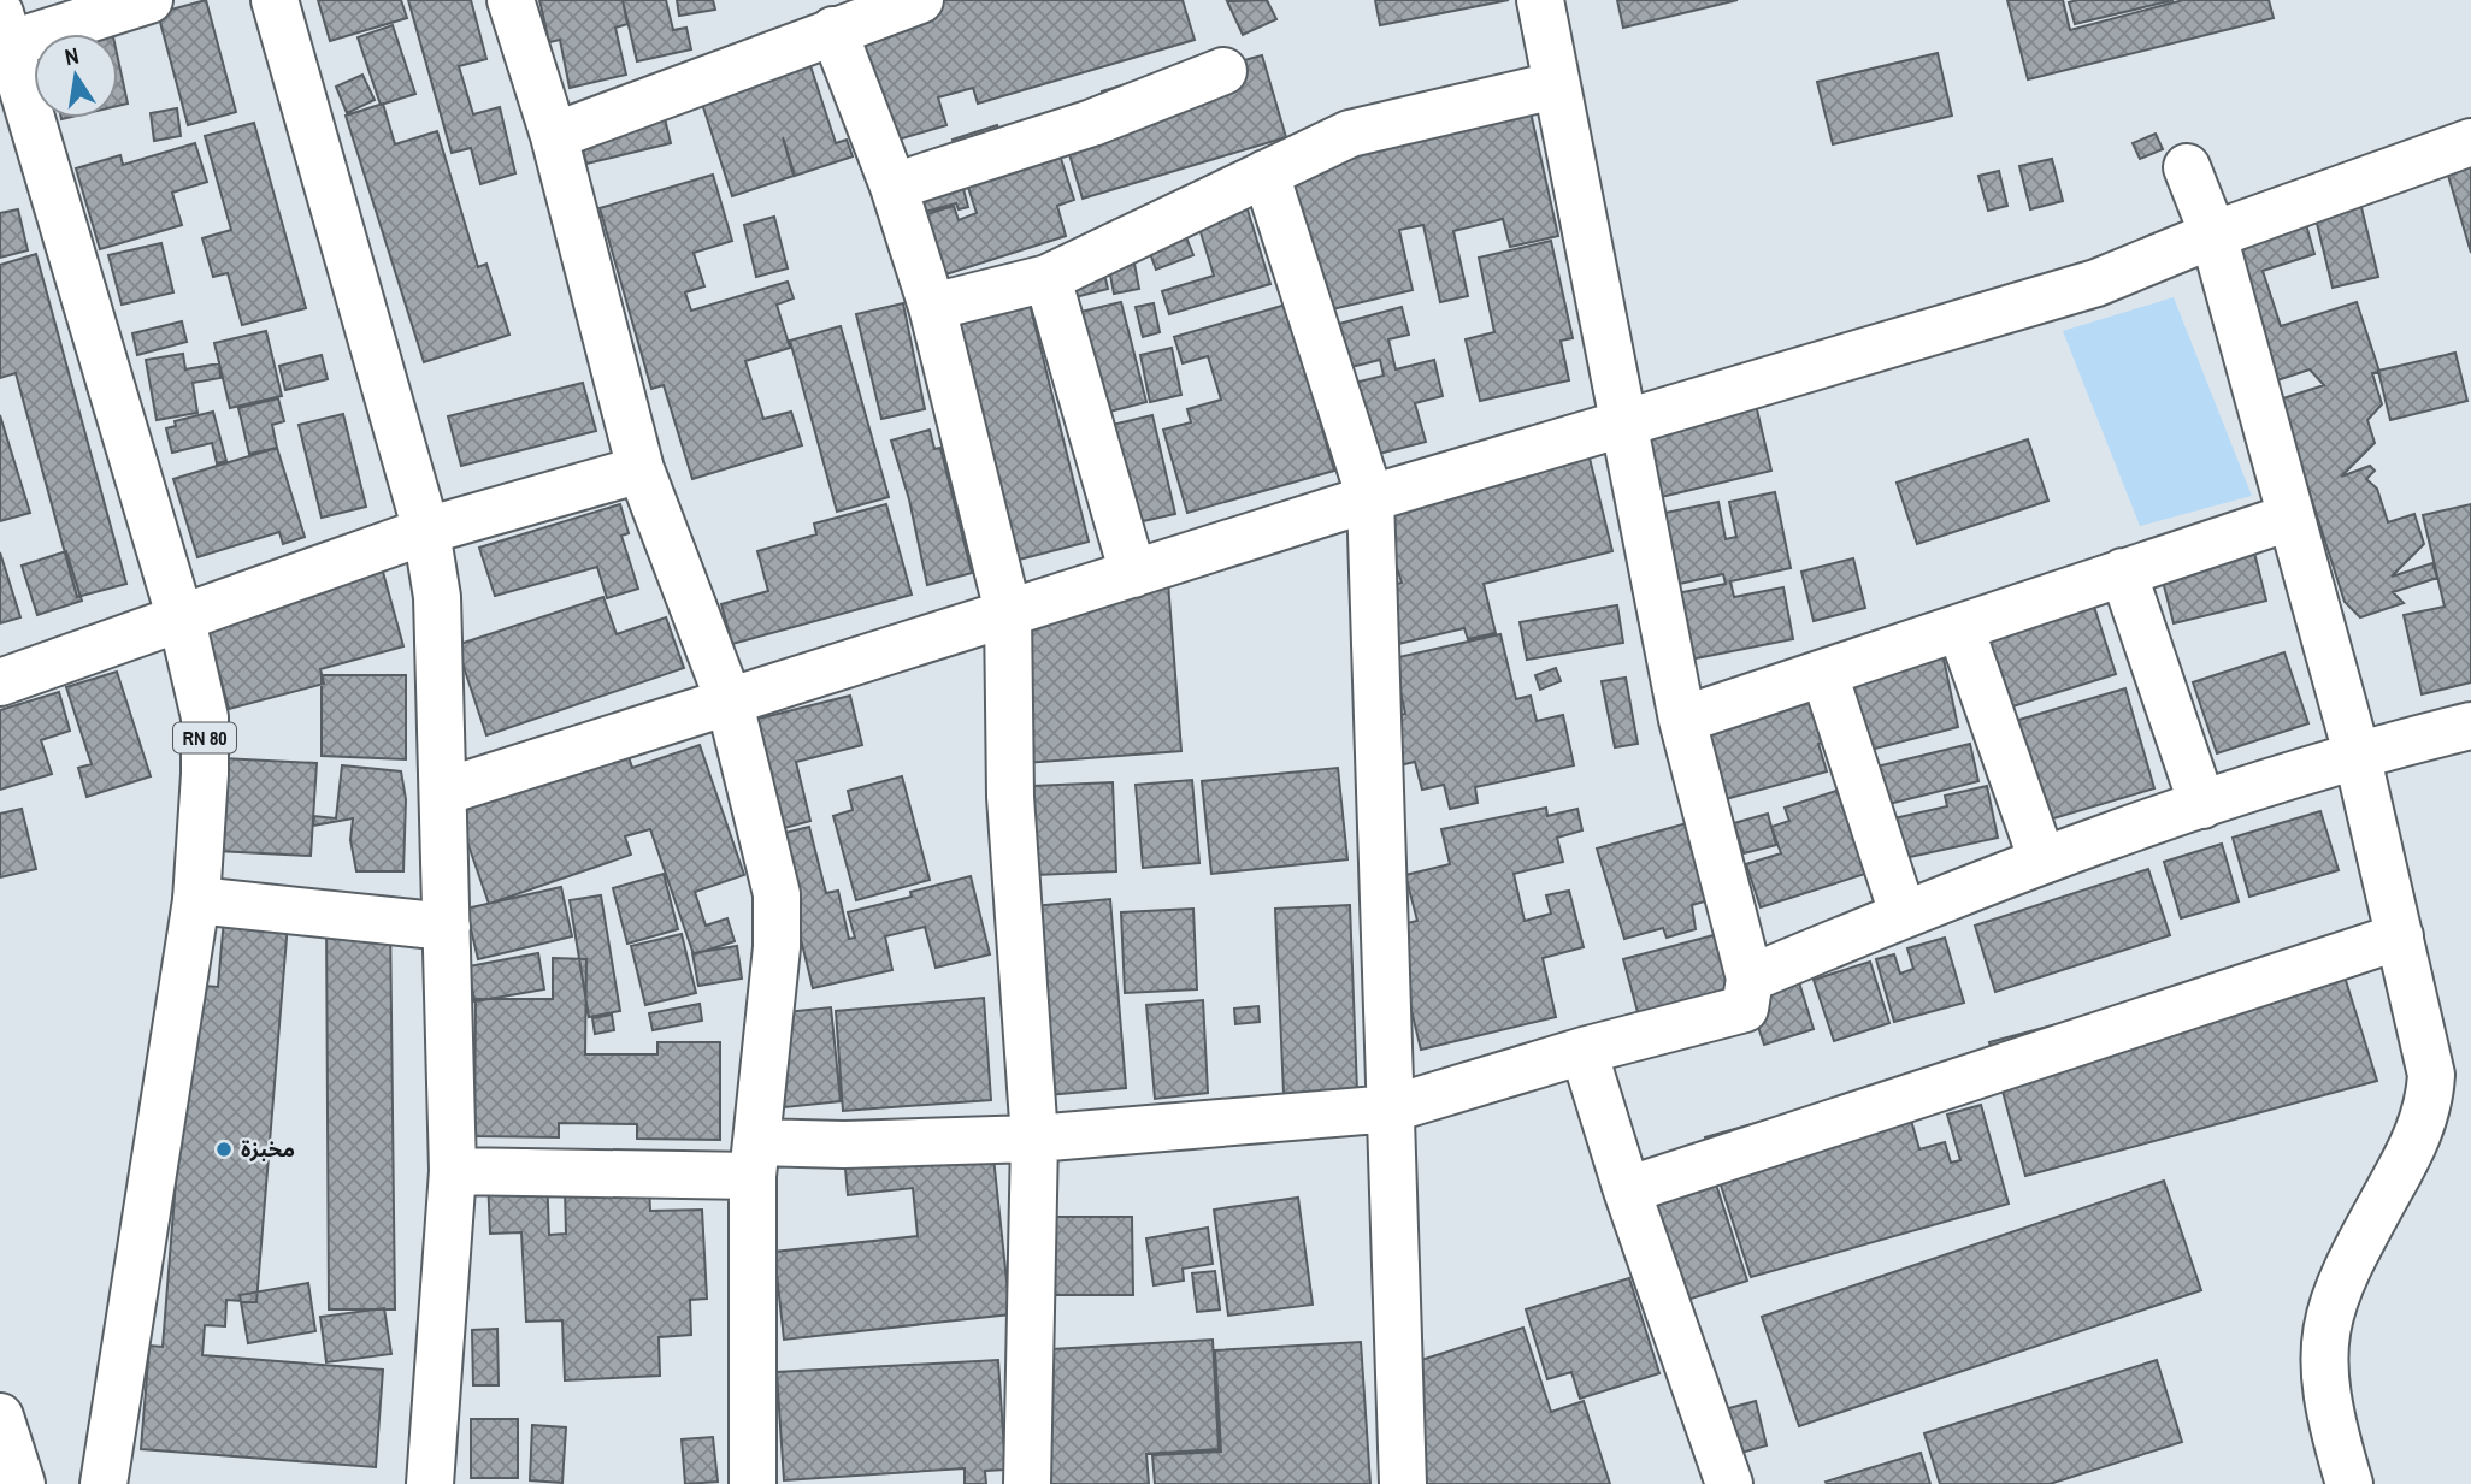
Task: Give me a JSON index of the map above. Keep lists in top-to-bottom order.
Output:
{
  "streets": {
    "street": ["RN 80"]
  },
  "places": ["مخبزة"],
  "north": "top"
}
